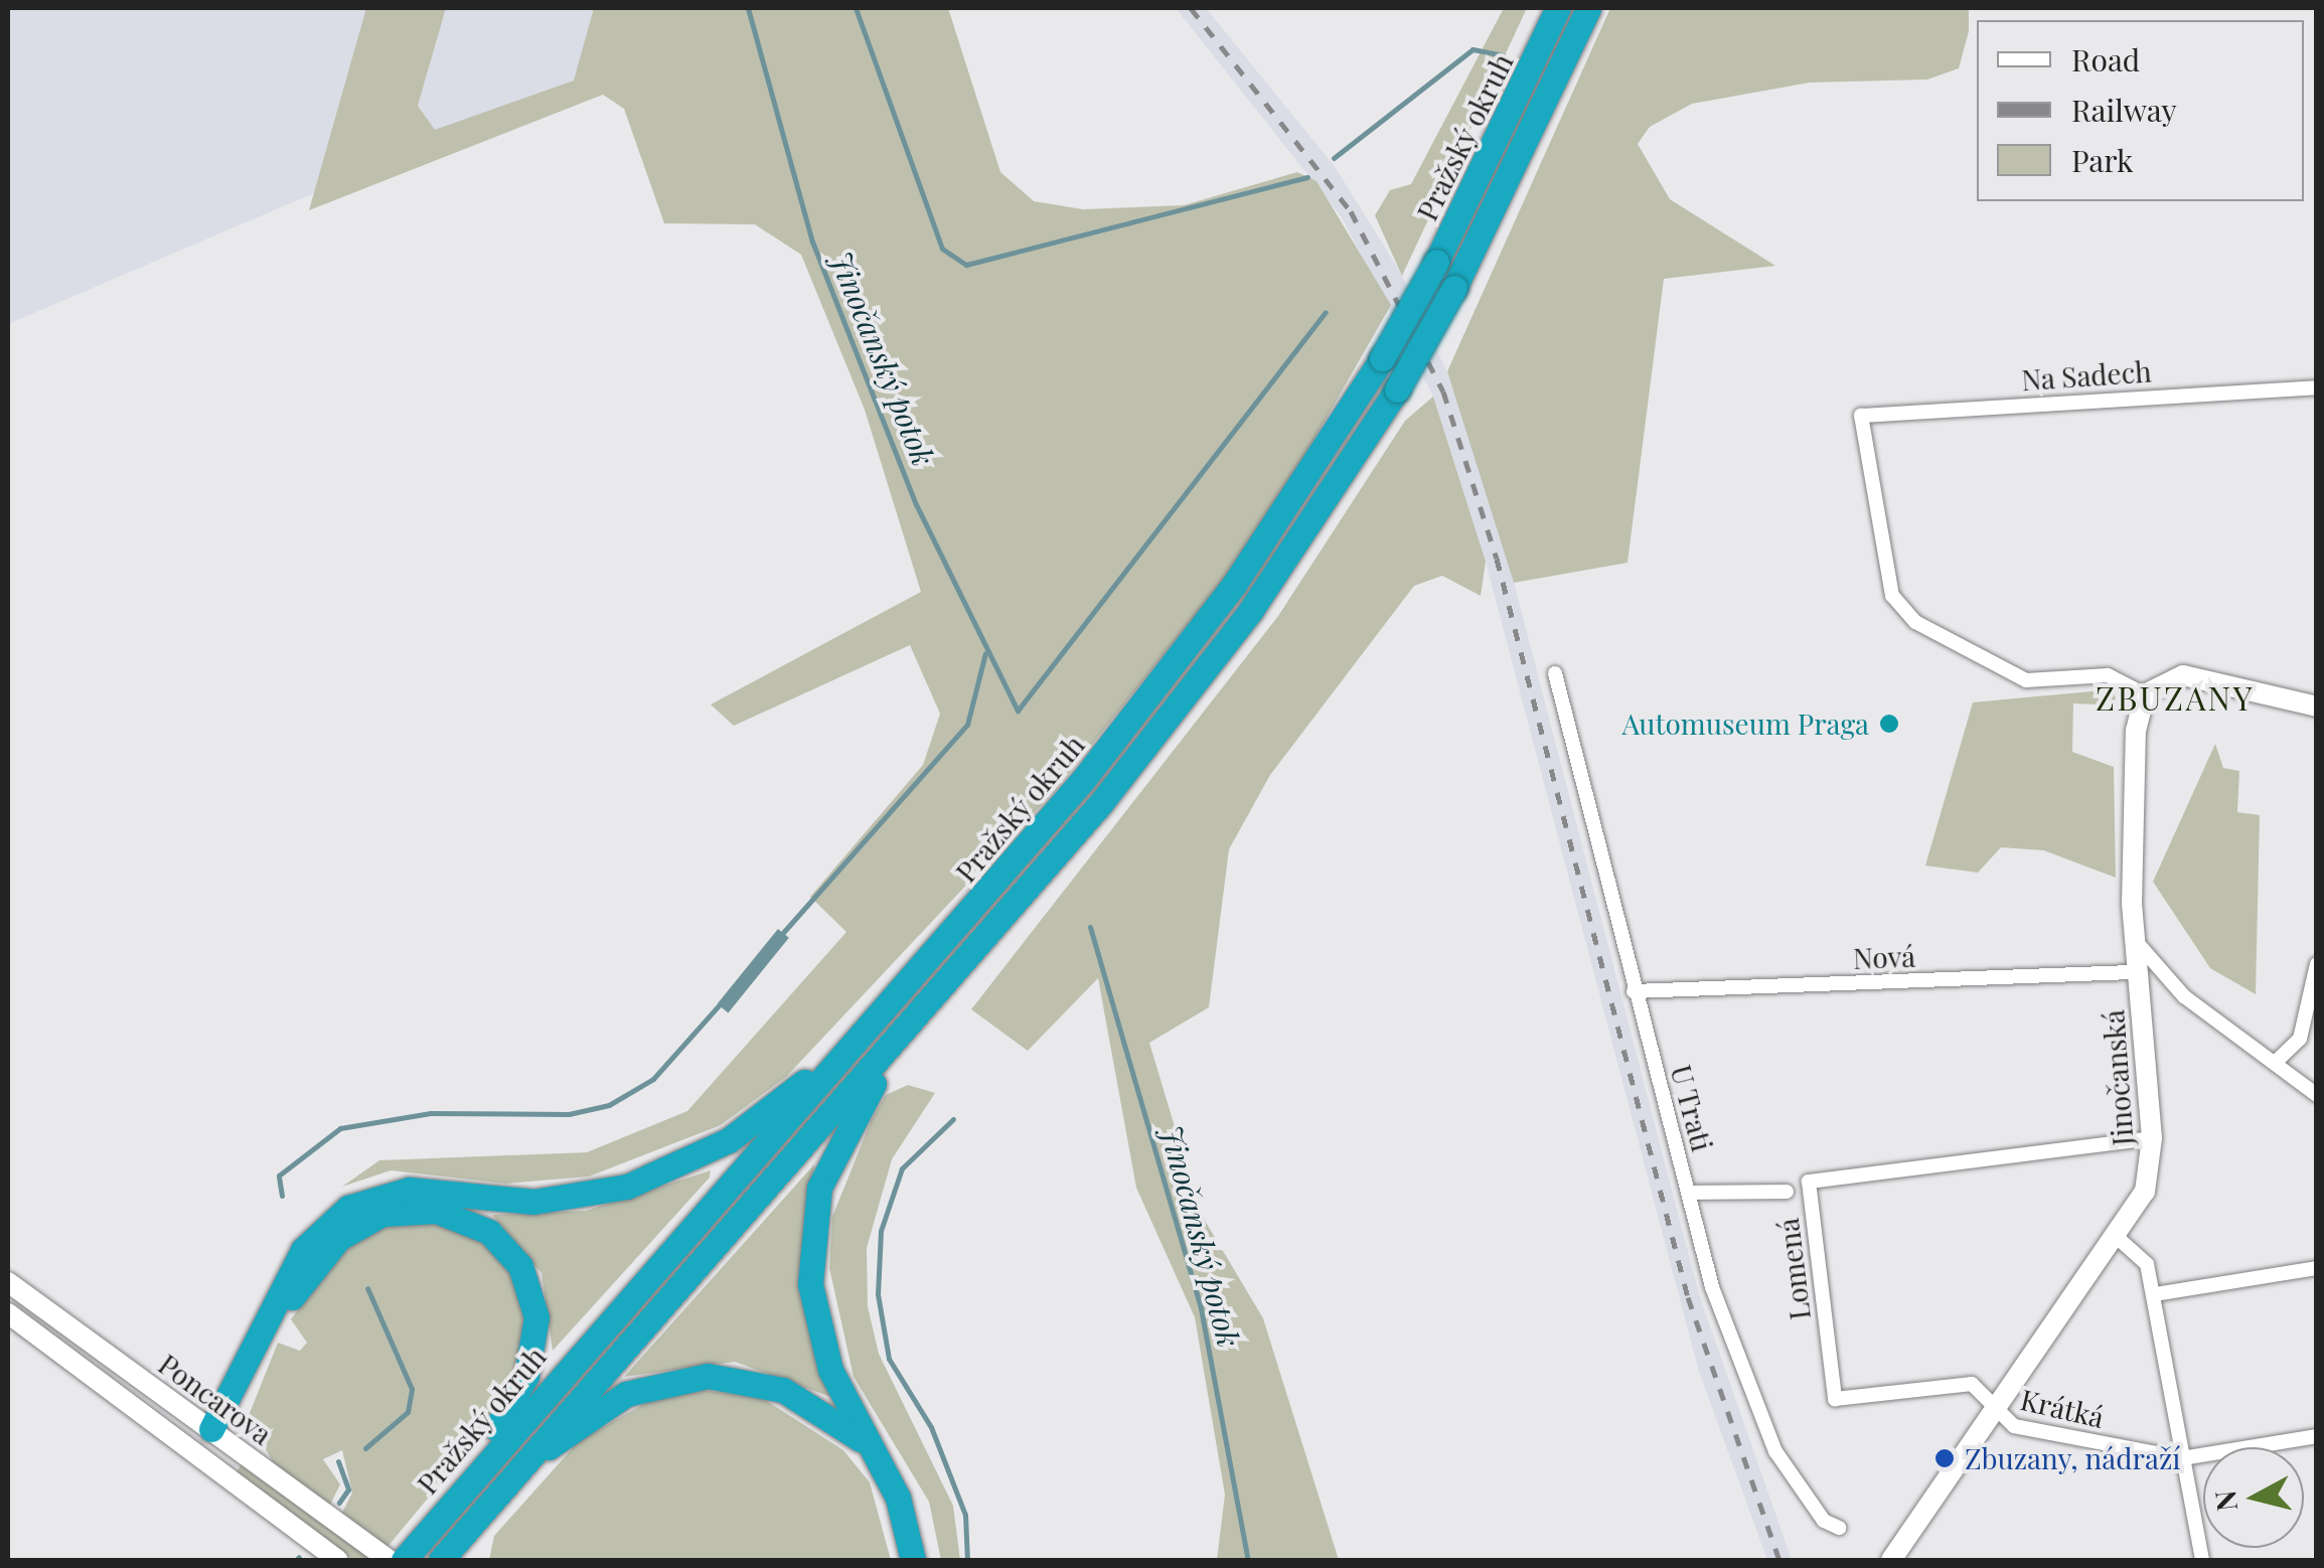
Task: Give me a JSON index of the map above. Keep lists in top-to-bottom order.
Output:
{
  "streets": {
    "highway": ["Pražský okruh"],
    "street": [
      "Na Sadech",
      "Nová",
      "Jinočanská",
      "U Trati",
      "Lomená",
      "Poncarova",
      "Krátká"
    ]
  },
  "crossings": [
    ["Na Sadech", "Jinočanská"],
    ["Nová", "Jinočanská"],
    ["Nová", "U Trati"],
    ["Jinočanská", "Lomená"],
    ["Jinočanská", "Krátká"],
    ["Lomená", "Krátká"]
  ],
  "districts": ["ZBUZANY"],
  "water": ["Jinočanský potok"],
  "places": ["Automuseum Praga", "Zbuzany, nádraží"],
  "legend": ["Road", "Railway", "Park"],
  "north": "left"
}
